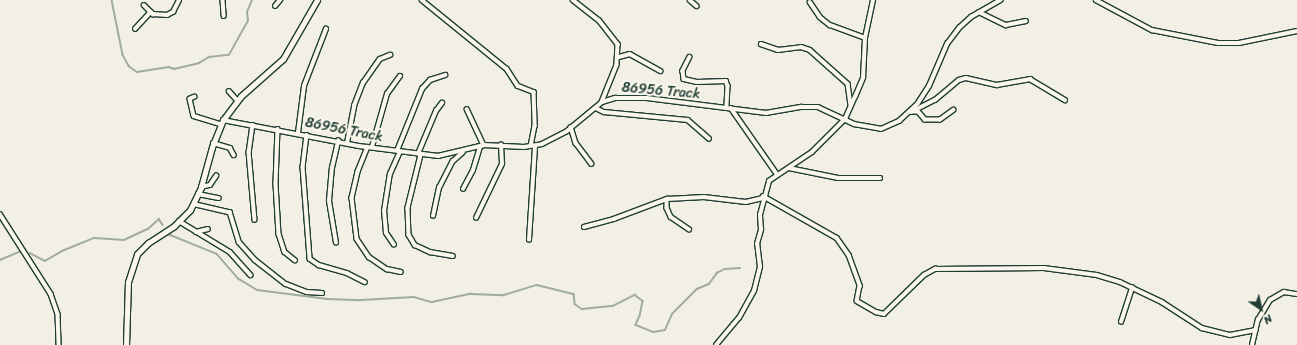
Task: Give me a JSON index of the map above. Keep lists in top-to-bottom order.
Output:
{
  "streets": {
    "street": ["86956 Track"]
  },
  "north": "bottom right"
}
